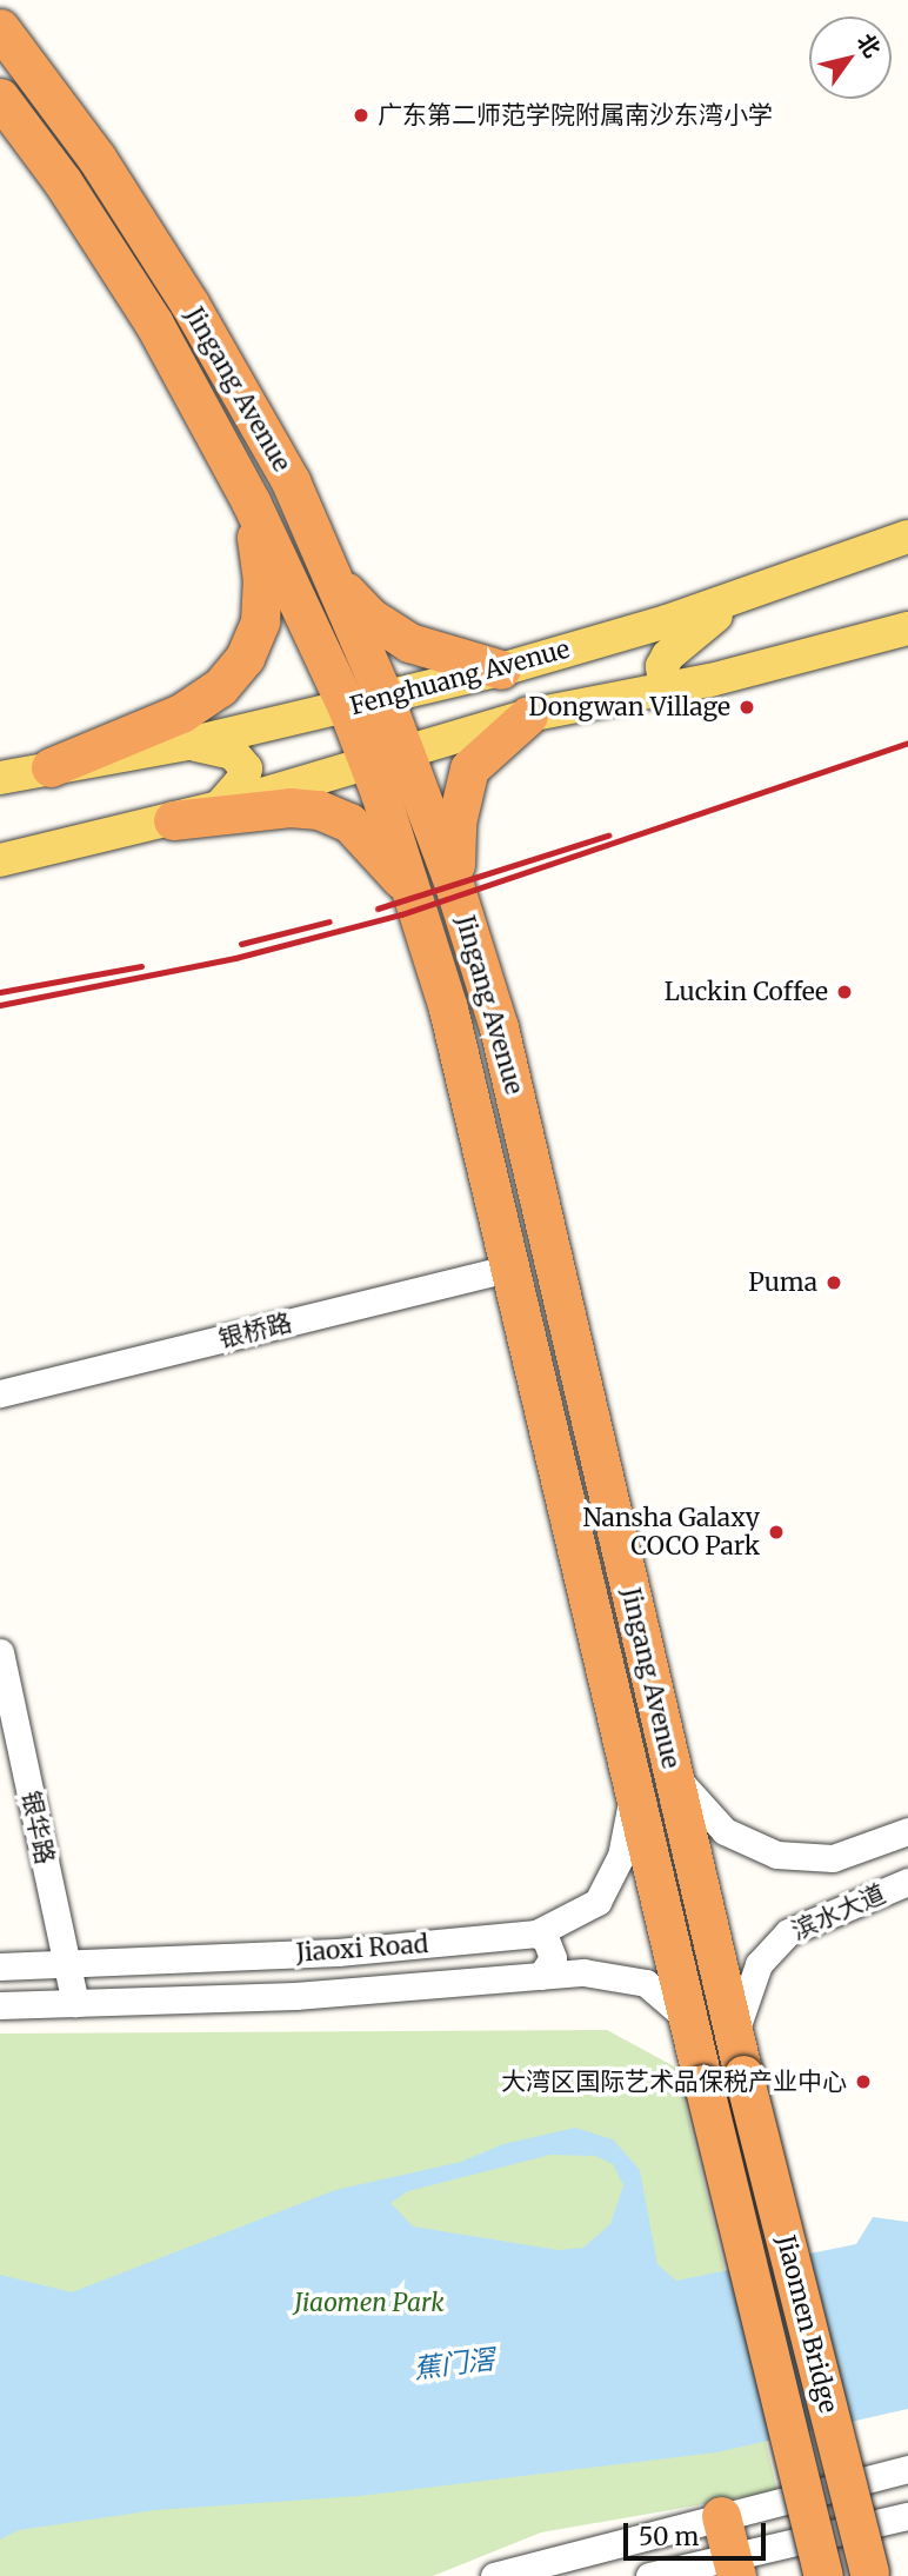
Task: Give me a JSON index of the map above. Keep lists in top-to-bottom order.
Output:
{
  "streets": {
    "highway": ["Jingang Avenue", "Jiaomen Bridge"],
    "main road": ["Fenghuang Avenue"],
    "street": [
      "银桥路",
      "银华路",
      "滨水大道",
      "Jiaoxi Road"
    ]
  },
  "crossings": [
    ["Jingang Avenue", "Fenghuang Avenue"],
    ["Jingang Avenue", "银桥路"],
    ["Jingang Avenue", "滨水大道"],
    ["Jingang Avenue", "Jiaoxi Road"],
    ["Jingang Avenue", "Jiaomen Bridge"],
    ["银华路", "Jiaoxi Road"]
  ],
  "water": ["蕉门滘"],
  "parks": ["Jiaomen Park"],
  "places": [
    "广东第二师范学院附属南沙东湾小学",
    "Dongwan Village",
    "Luckin Coffee",
    "Puma",
    "Nansha Galaxy COCO Park",
    "大湾区国际艺术品保税产业中心"
  ],
  "scale_bar": "50 m",
  "north": "top right"
}
